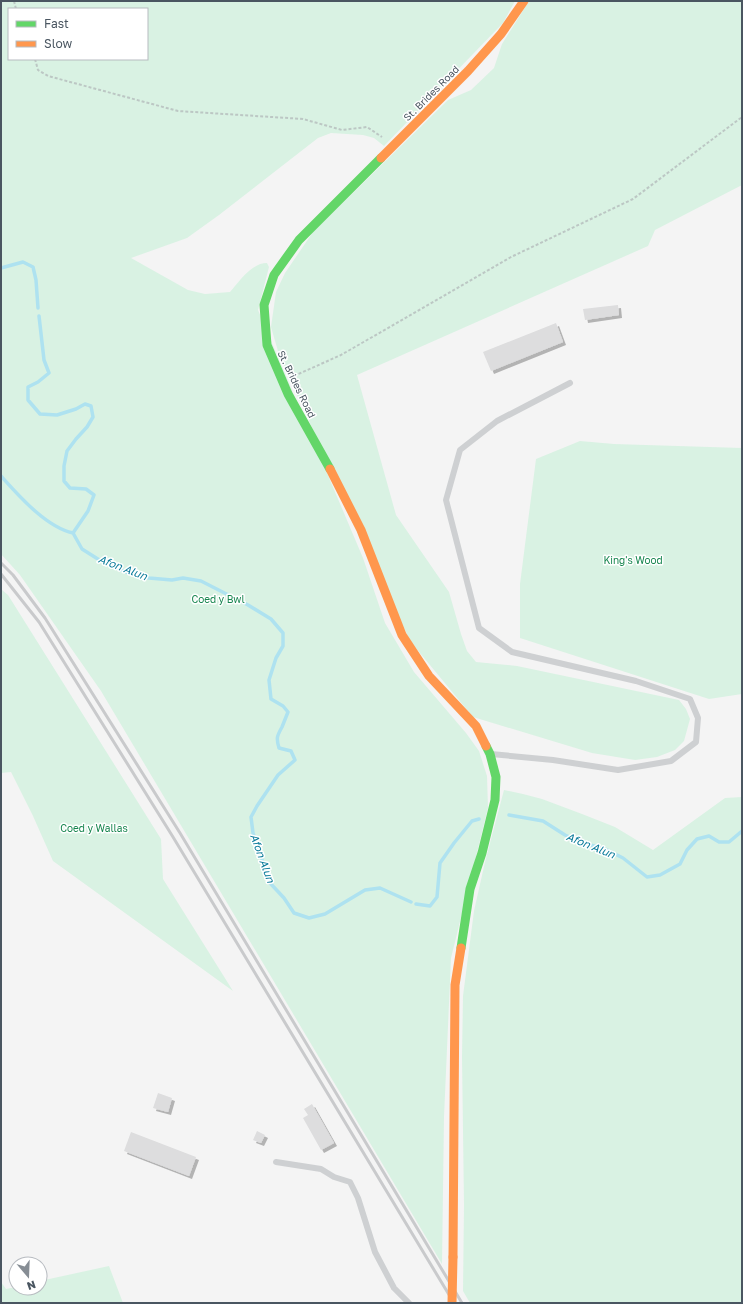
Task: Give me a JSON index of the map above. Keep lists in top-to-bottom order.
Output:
{
  "streets": {
    "main road": ["St. Brides Road"]
  },
  "water": ["Afon Alun"],
  "parks": ["King's Wood", "Coed y Bwl", "Coed y Wallas"],
  "legend": ["Fast", "Slow"],
  "north": "bottom"
}
